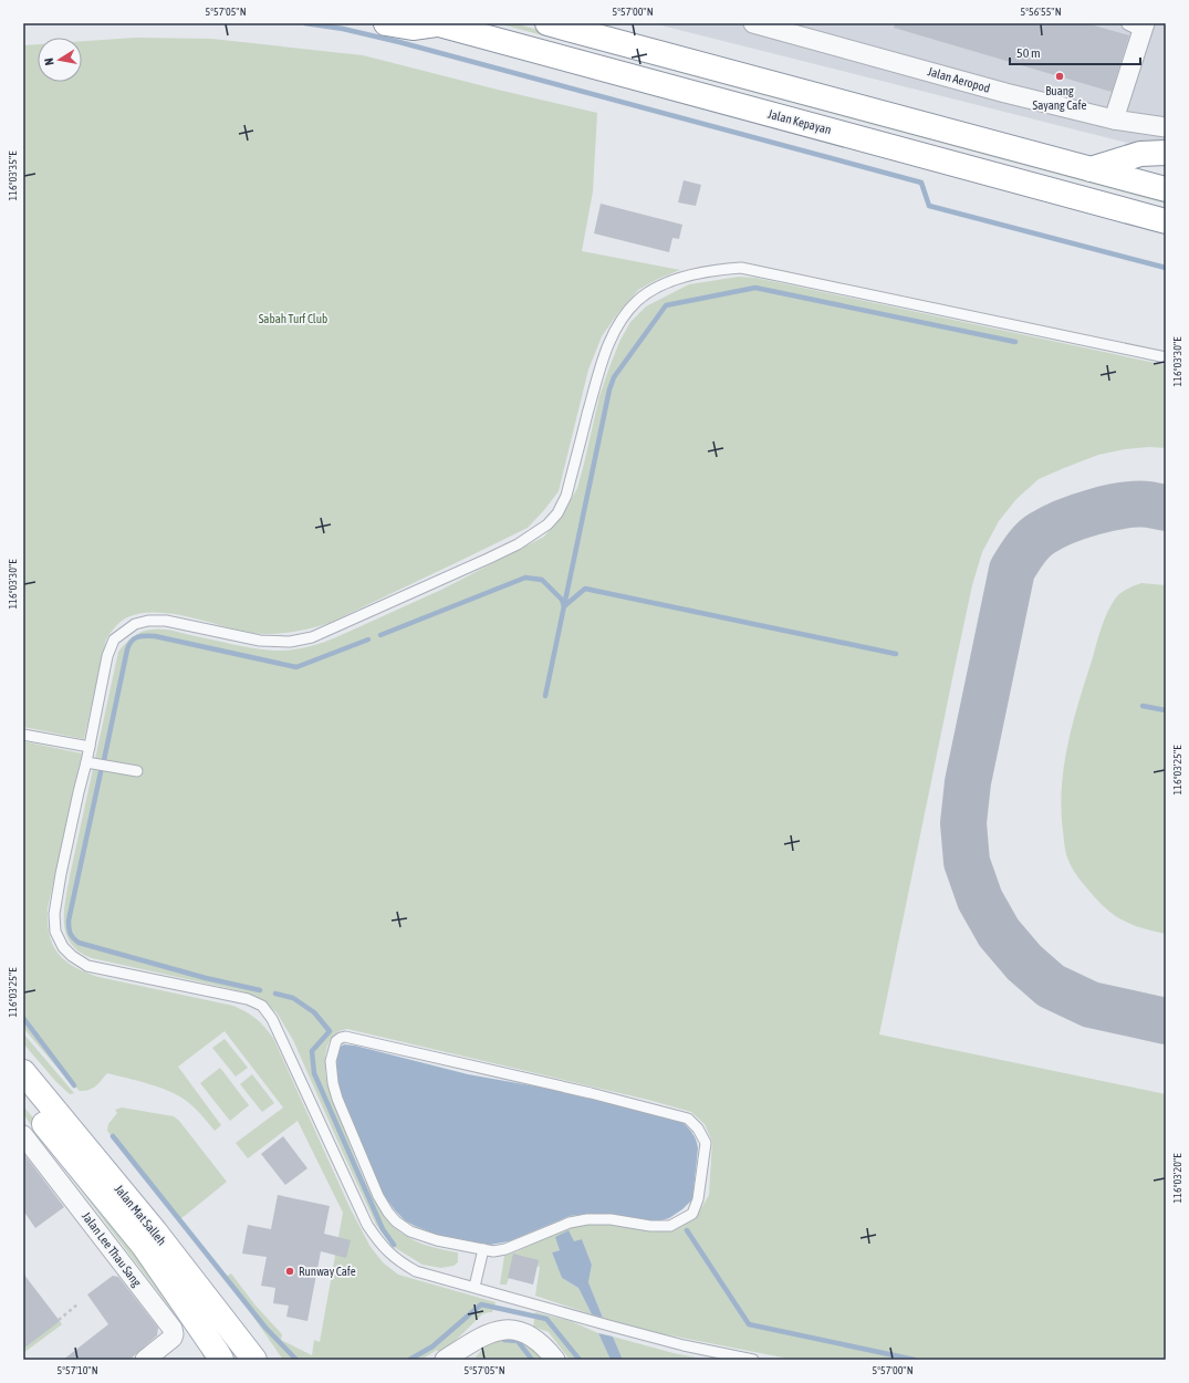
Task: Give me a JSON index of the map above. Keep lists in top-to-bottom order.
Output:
{
  "streets": {
    "main road": ["Jalan Kepayan", "Jalan Mat Salleh"],
    "street": ["Jalan Aeropod", "Jalan Lee Thau Sang"]
  },
  "parks": ["Sabah Turf Club"],
  "places": ["Buang Sayang Cafe", "Runway Cafe"],
  "scale_bar": "50 m",
  "north": "left",
  "coordinates": [
    "5°57'05\"N",
    "5°57'00\"N",
    "5°56'55\"N",
    "116°03'35\"E",
    "116°03'30\"E",
    "116°03'25\"E",
    "116°03'20\"E",
    "5°57'10\"N"
  ]
}
